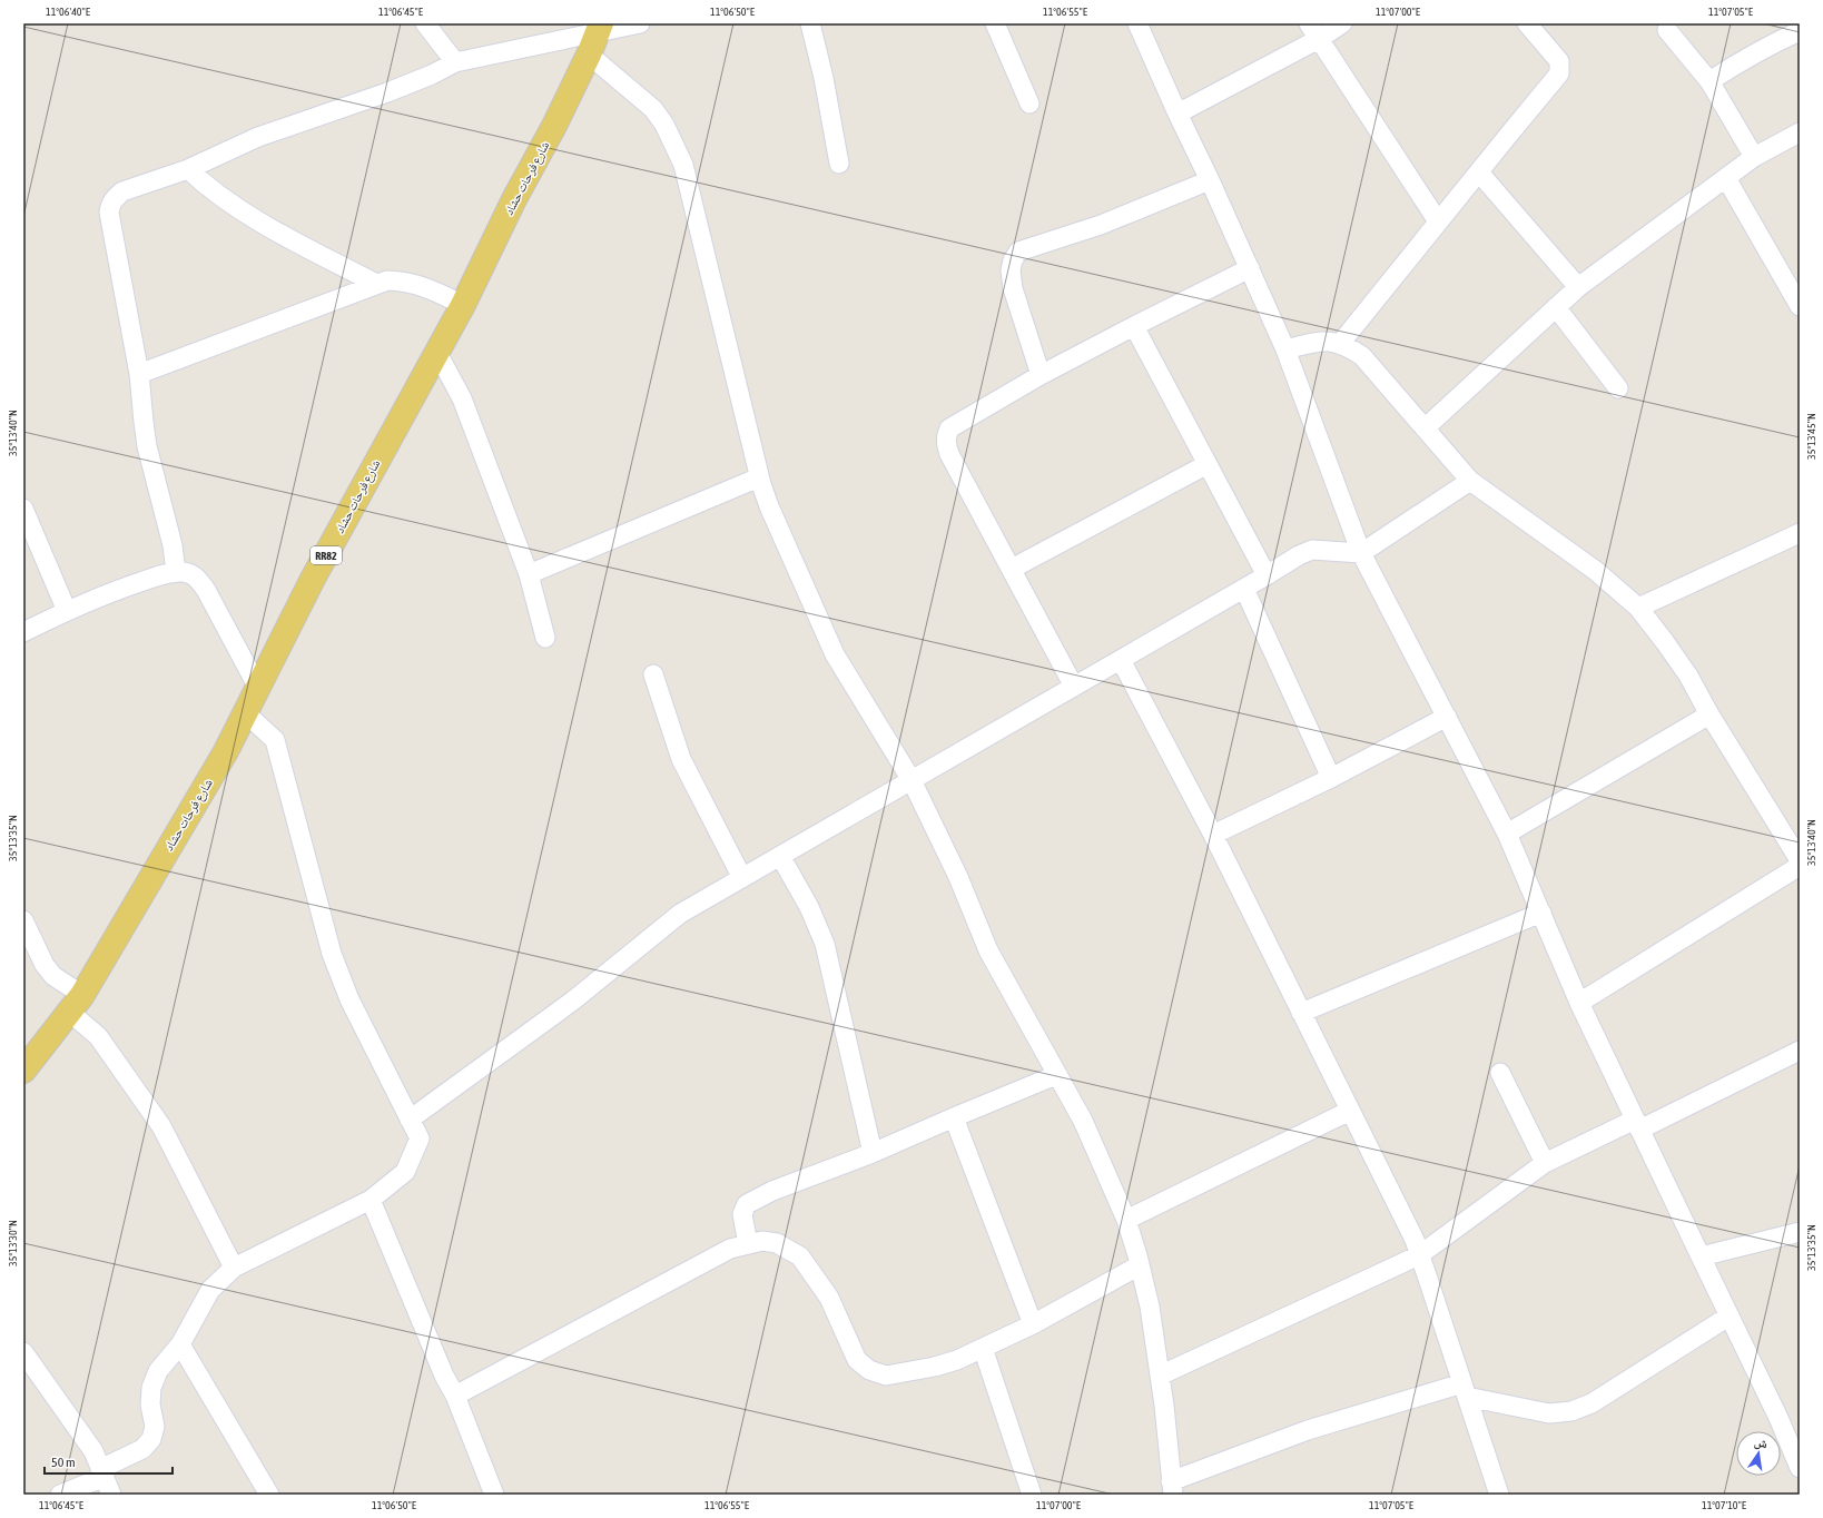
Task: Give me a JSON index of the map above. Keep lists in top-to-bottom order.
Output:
{
  "streets": {
    "main road": ["شارع فرحات حشاد", "RR82"]
  },
  "scale_bar": "50 m",
  "north": "top",
  "coordinates": [
    "11°06'40\"E",
    "11°06'45\"E",
    "11°06'50\"E",
    "11°06'55\"E",
    "11°07'00\"E",
    "11°07'05\"E",
    "35°13'40\"N",
    "35°13'45\"N",
    "35°13'35\"N",
    "35°13'30\"N",
    "11°07'10\"E"
  ]
}
